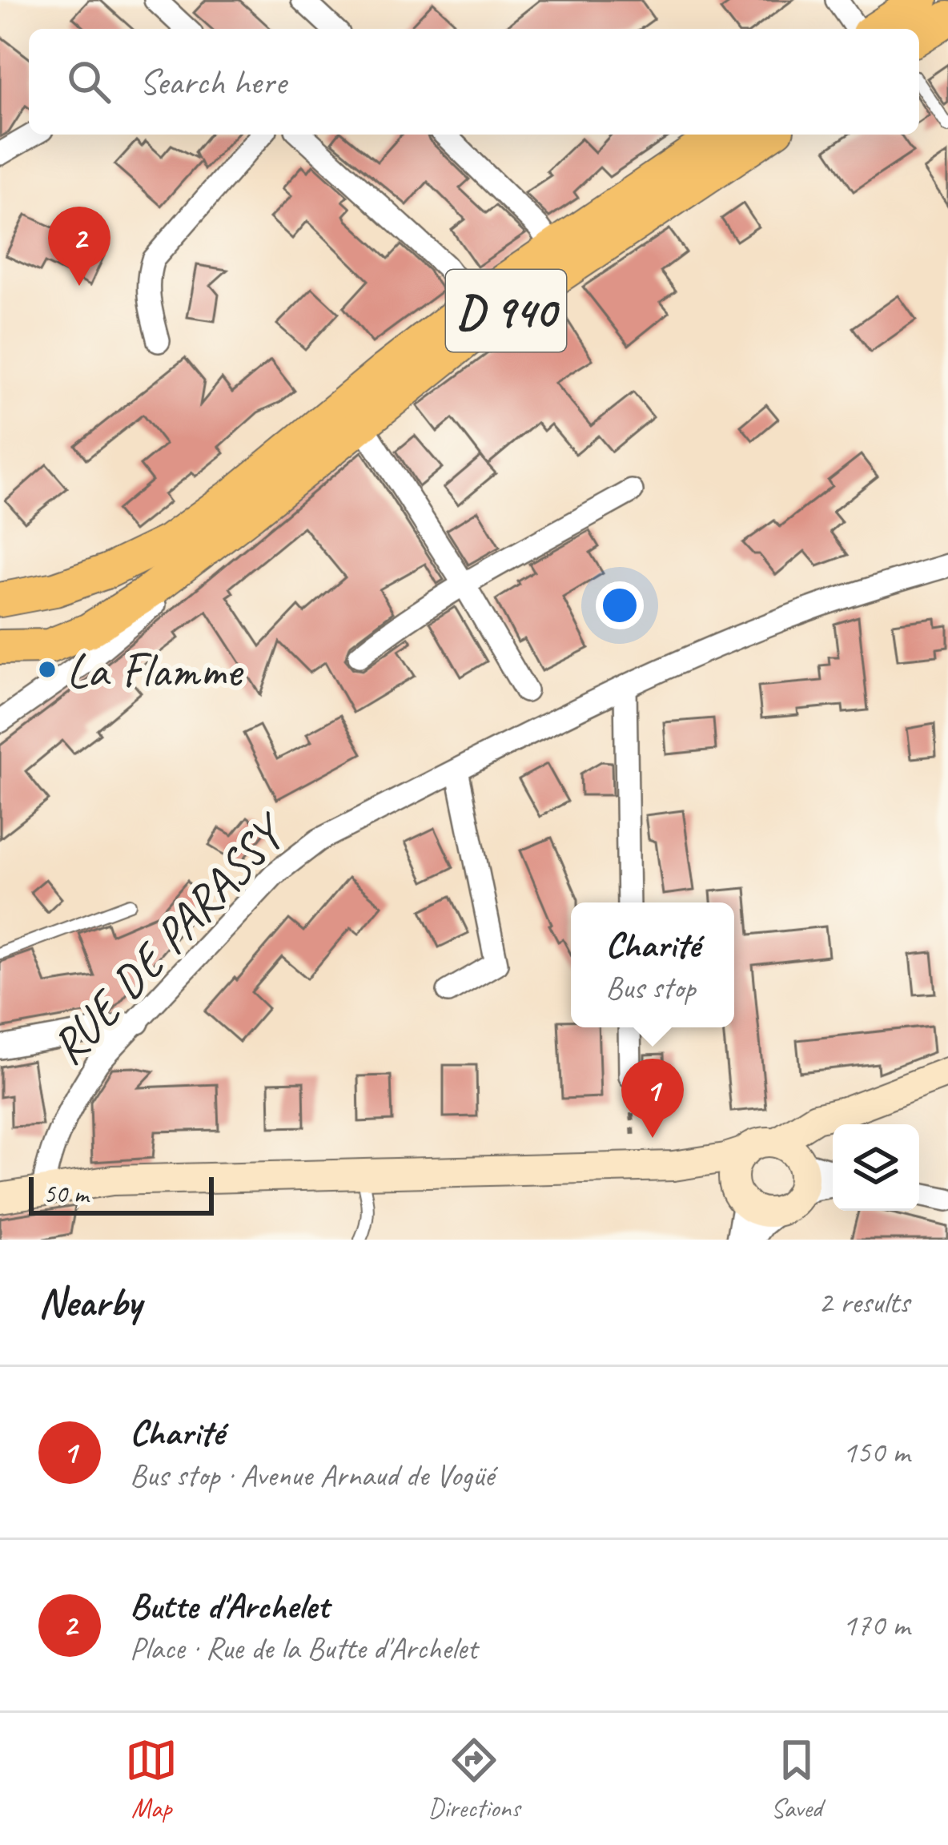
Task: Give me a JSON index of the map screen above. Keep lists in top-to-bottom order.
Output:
{
  "streets": {
    "main road": ["D 940"],
    "street": ["RUE DE PARASSY"]
  },
  "places": ["La Flamme"],
  "scale_bar": "50 m",
  "page": {
    "search": "Search here",
    "pins": ["2", "1"],
    "popup": ["Charité", "Bus stop"],
    "scale": "50 m",
    "heading": ["Nearby", "2 results"],
    "list": [
      {
        "mark": "1",
        "name": "Charité",
        "note": "Bus stop · Avenue Arnaud de Vogüé",
        "value": "150 m"
      },
      {
        "mark": "2",
        "name": "Butte d'Archelet",
        "note": "Place · Rue de la Butte d'Archelet",
        "value": "170 m"
      }
    ],
    "nav": ["Map", "Directions", "Saved"]
  }
}
